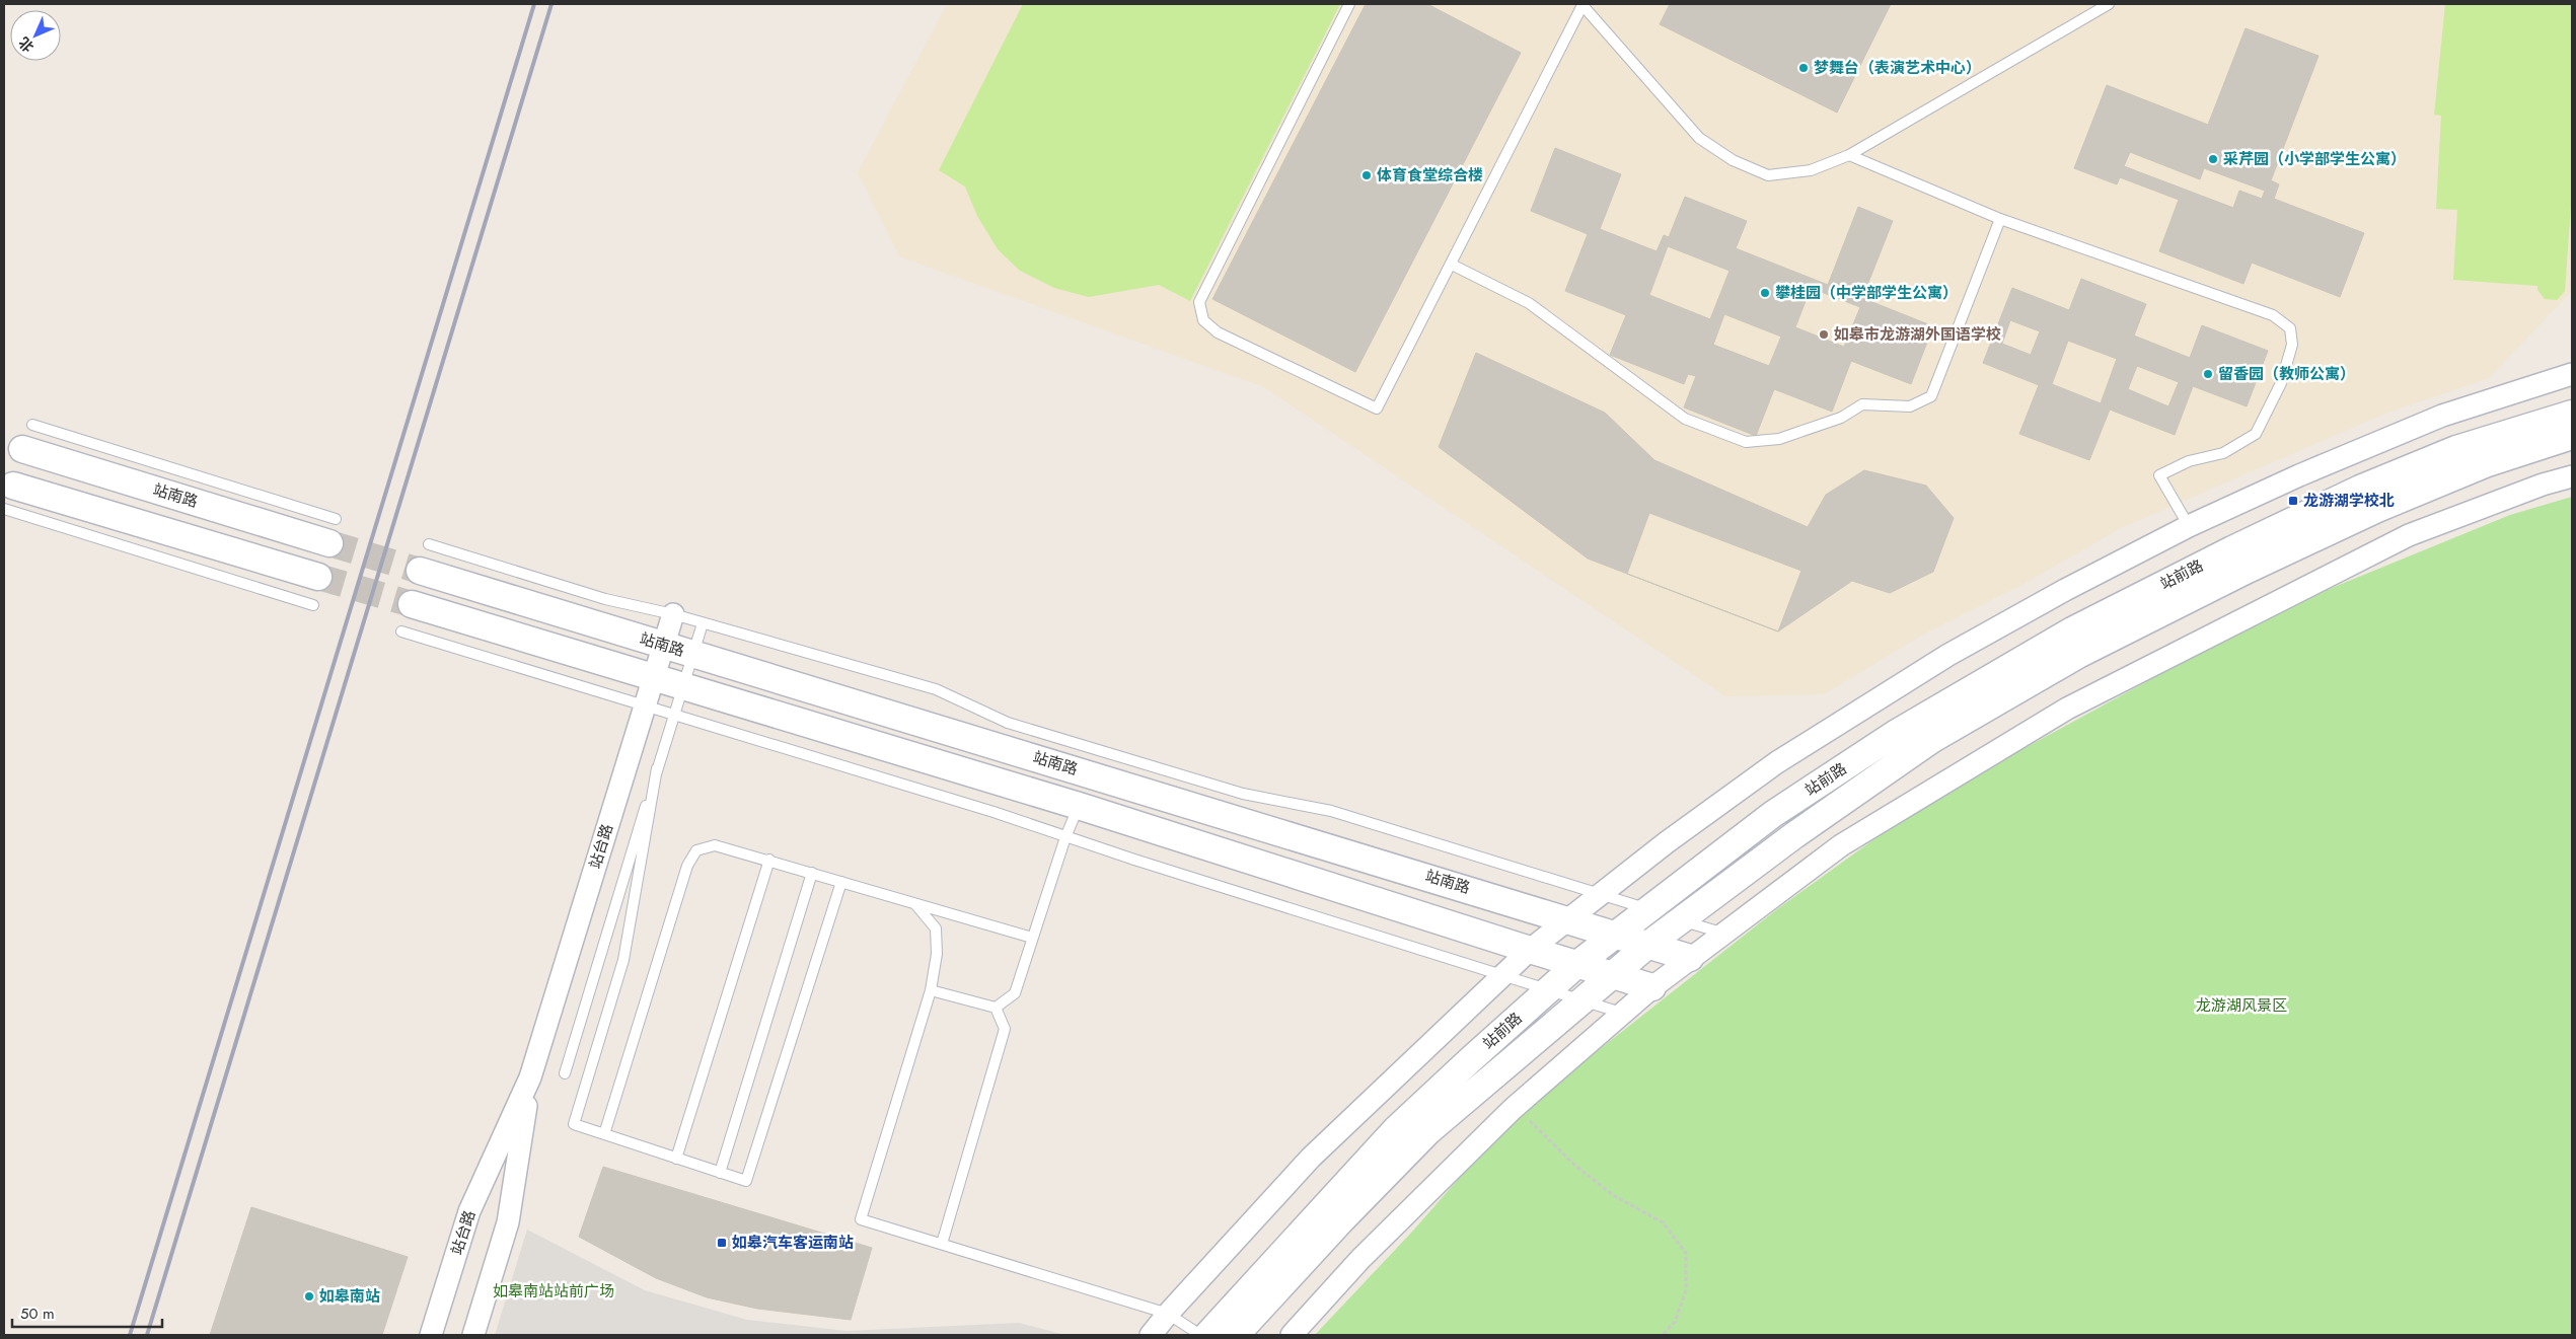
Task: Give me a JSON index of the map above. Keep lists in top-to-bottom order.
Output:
{
  "streets": {
    "street": ["站南路", "站前路", "站台路"]
  },
  "crossings": [
    ["站南路", "站前路"],
    ["站南路", "站台路"]
  ],
  "parks": ["龙游湖风景区", "如皋南站站前广场"],
  "places": {
    "other": [
      "梦舞台（表演艺术中心）",
      "采芹园（小学部学生公寓）",
      "体育食堂综合楼",
      "攀桂园（中学部学生公寓）",
      "如皋市龙游湖外国语学校",
      "留香园（教师公寓）",
      "如皋南站"
    ],
    "transit": ["龙游湖学校北", "如皋汽车客运南站"]
  },
  "scale_bar": "50 m",
  "north": "bottom left"
}
